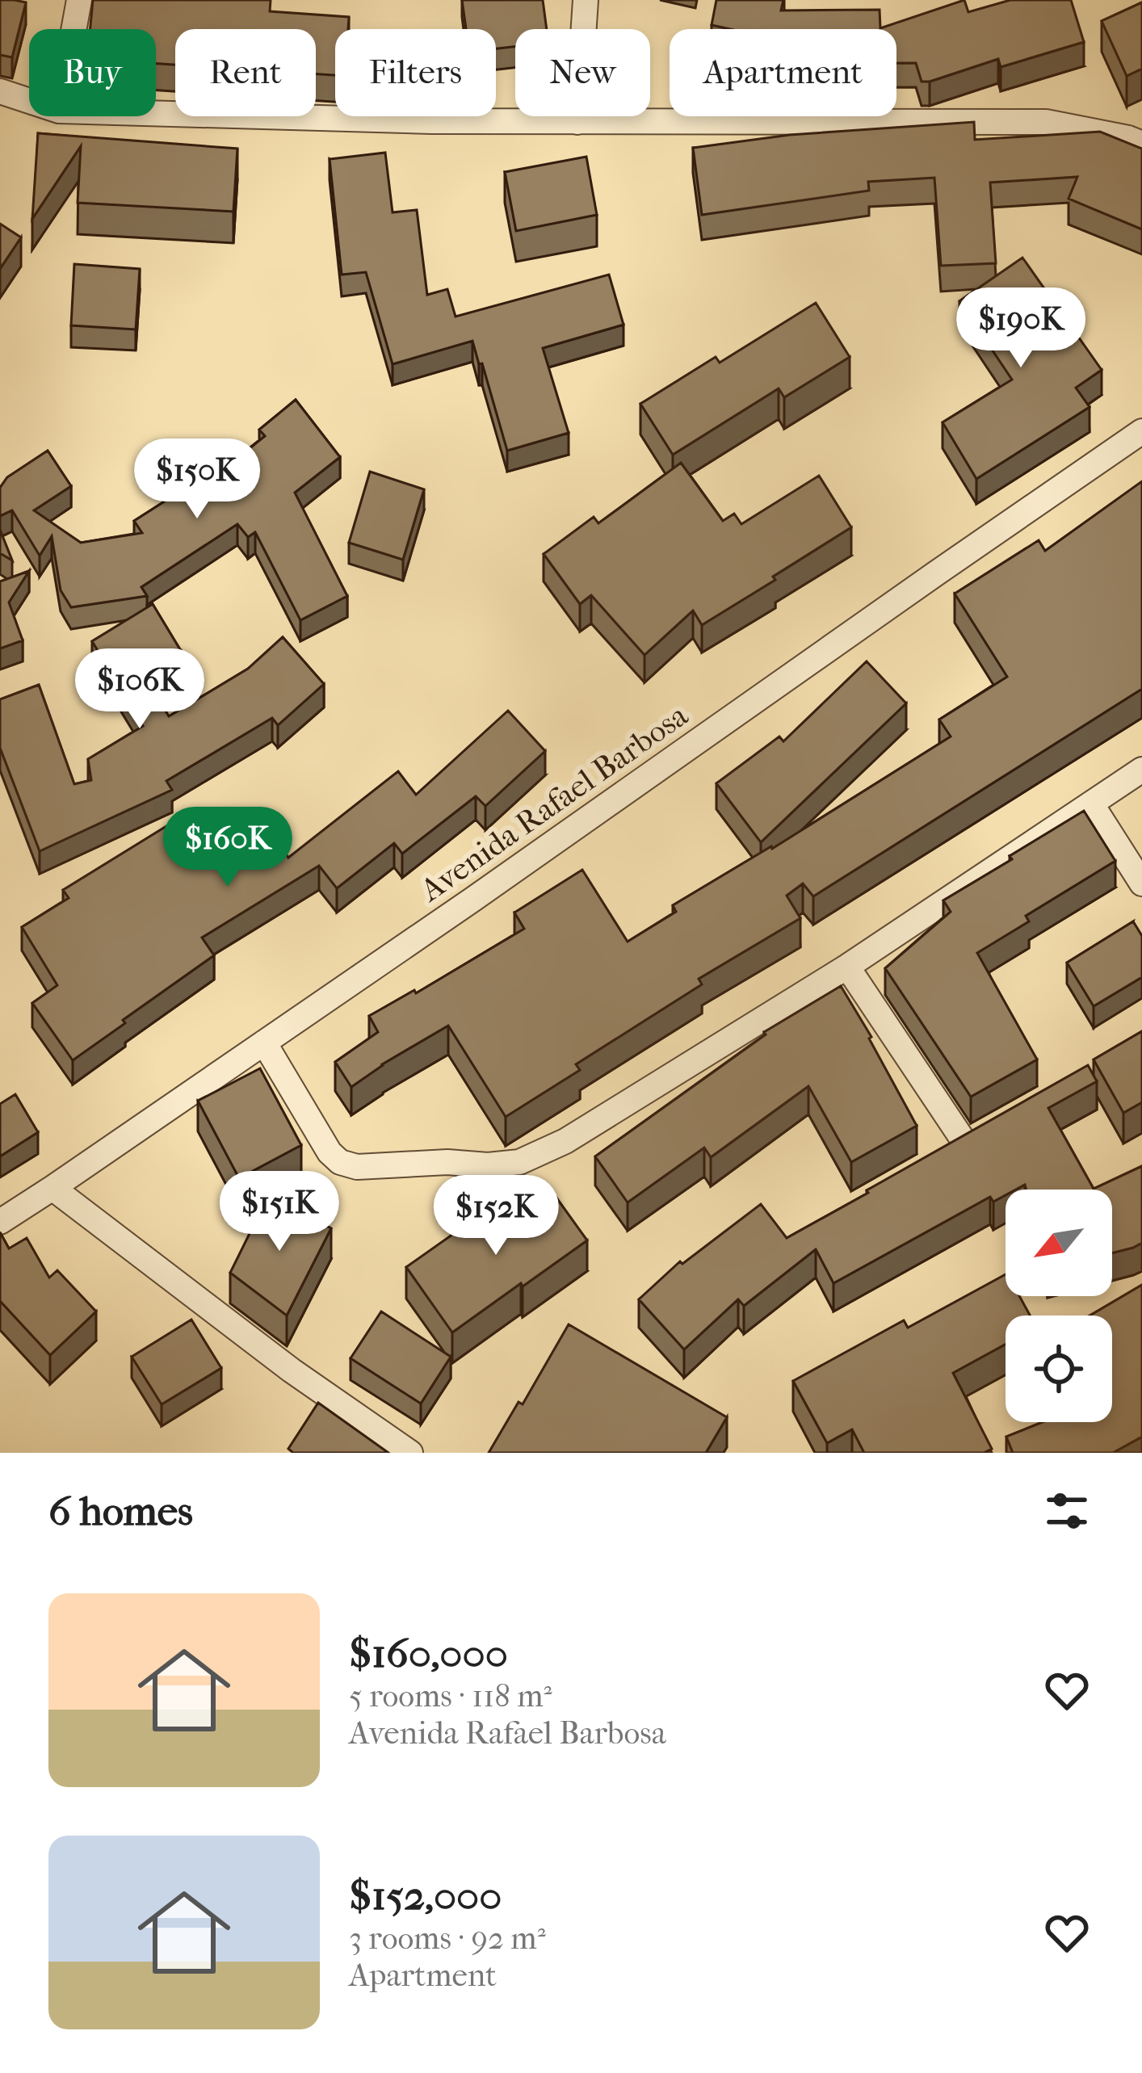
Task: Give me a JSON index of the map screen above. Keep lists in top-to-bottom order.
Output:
{
  "streets": {
    "street": ["Avenida Rafael Barbosa"]
  },
  "north": "bottom left",
  "page": {
    "chip": [
      "Buy",
      "Rent",
      "Filters",
      "New",
      "Apartment"
    ],
    "price": [
      "$190K",
      "$150K",
      "$106K",
      "$160K",
      "$151K",
      "$152K"
    ],
    "heading": "6 homes",
    "list": [
      {
        "name": "$160,000",
        "note": "5 rooms · 118 m² · Avenida Rafael Barbosa"
      },
      {
        "name": "$152,000",
        "note": "3 rooms · 92 m² · Apartment"
      }
    ]
  }
}
